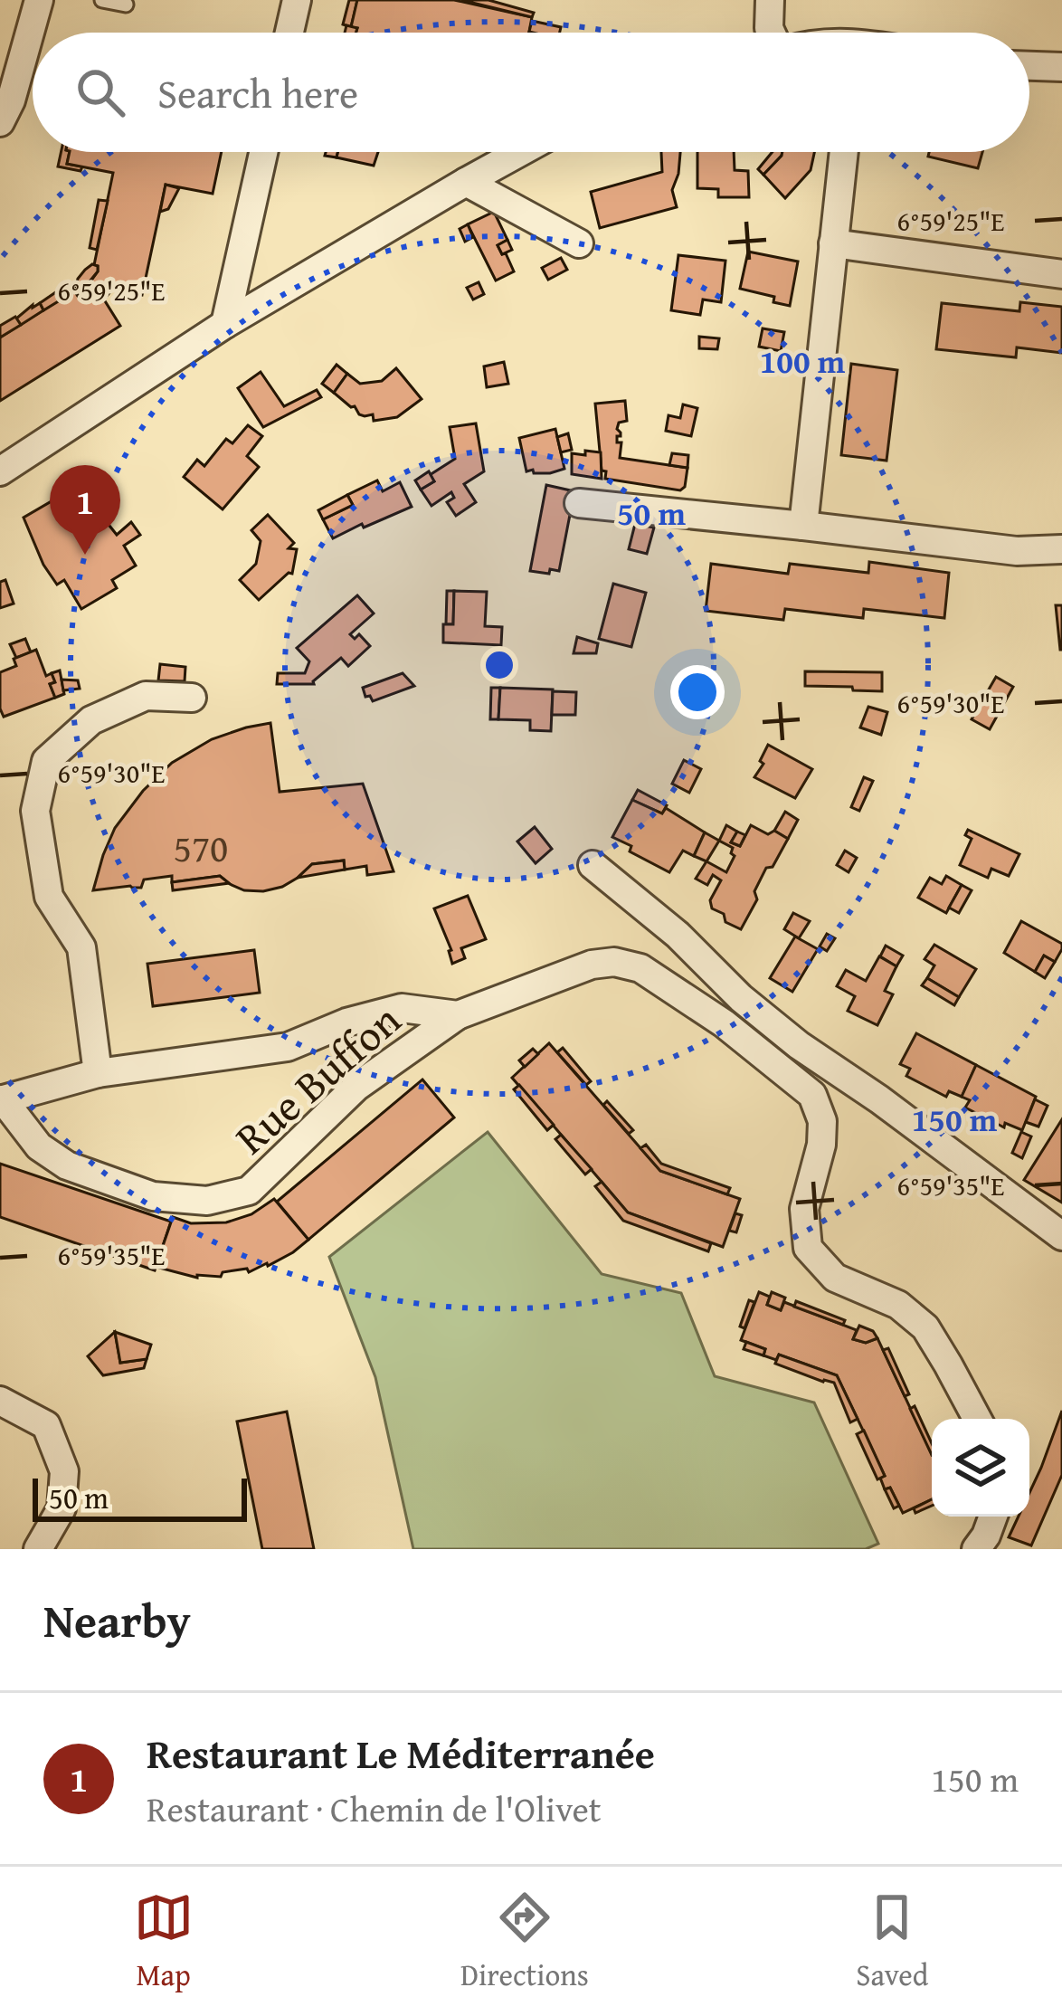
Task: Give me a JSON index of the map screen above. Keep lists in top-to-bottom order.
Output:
{
  "streets": {
    "street": ["Rue Buffon"]
  },
  "house_numbers": ["570"],
  "scale_bar": "50 m",
  "page": {
    "search": "Search here",
    "pins": "1",
    "scale": "50 m",
    "heading": "Nearby",
    "list": [
      {
        "mark": "1",
        "name": "Restaurant Le Méditerranée",
        "note": "Restaurant · Chemin de l'Olivet",
        "value": "150 m"
      }
    ],
    "nav": ["Map", "Directions", "Saved"]
  },
  "coordinates": ["6°59'25\"E", "6°59'30\"E", "6°59'35\"E"],
  "rings": ["100 m", "50 m", "150 m"]
}
